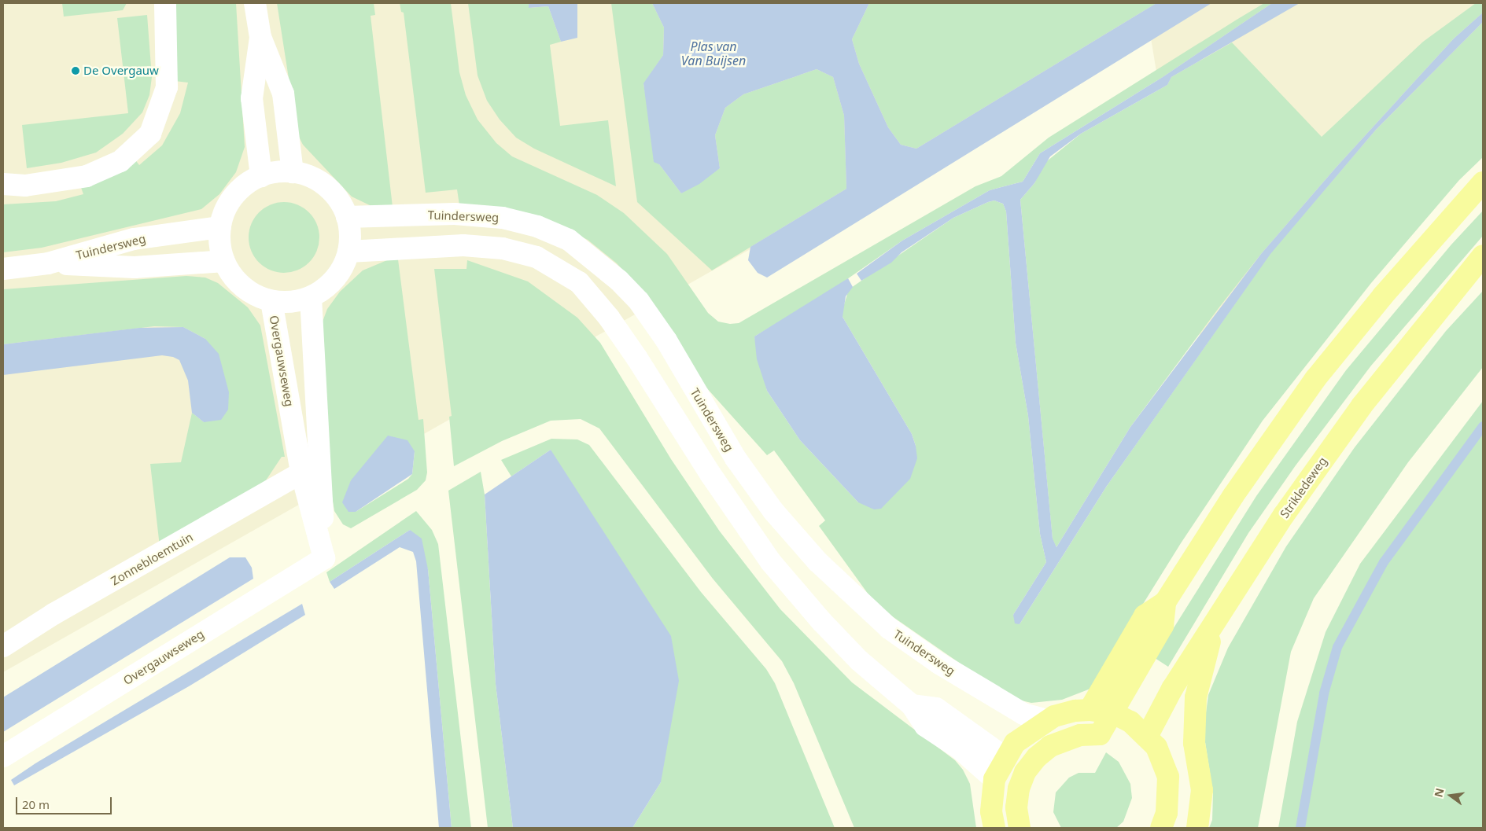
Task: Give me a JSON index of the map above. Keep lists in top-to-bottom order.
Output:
{
  "streets": {
    "main road": [
      "Tuindersweg",
      "Overgauwseweg",
      "Strikledeweg",
      "Zonnebloemtuin"
    ]
  },
  "crossings": [
    ["Tuindersweg", "Overgauwseweg"],
    ["Overgauwseweg", "Zonnebloemtuin"]
  ],
  "water": ["Plas van Van Buijsen"],
  "places": ["De Overgauw"],
  "scale_bar": "20 m",
  "north": "left"
}
